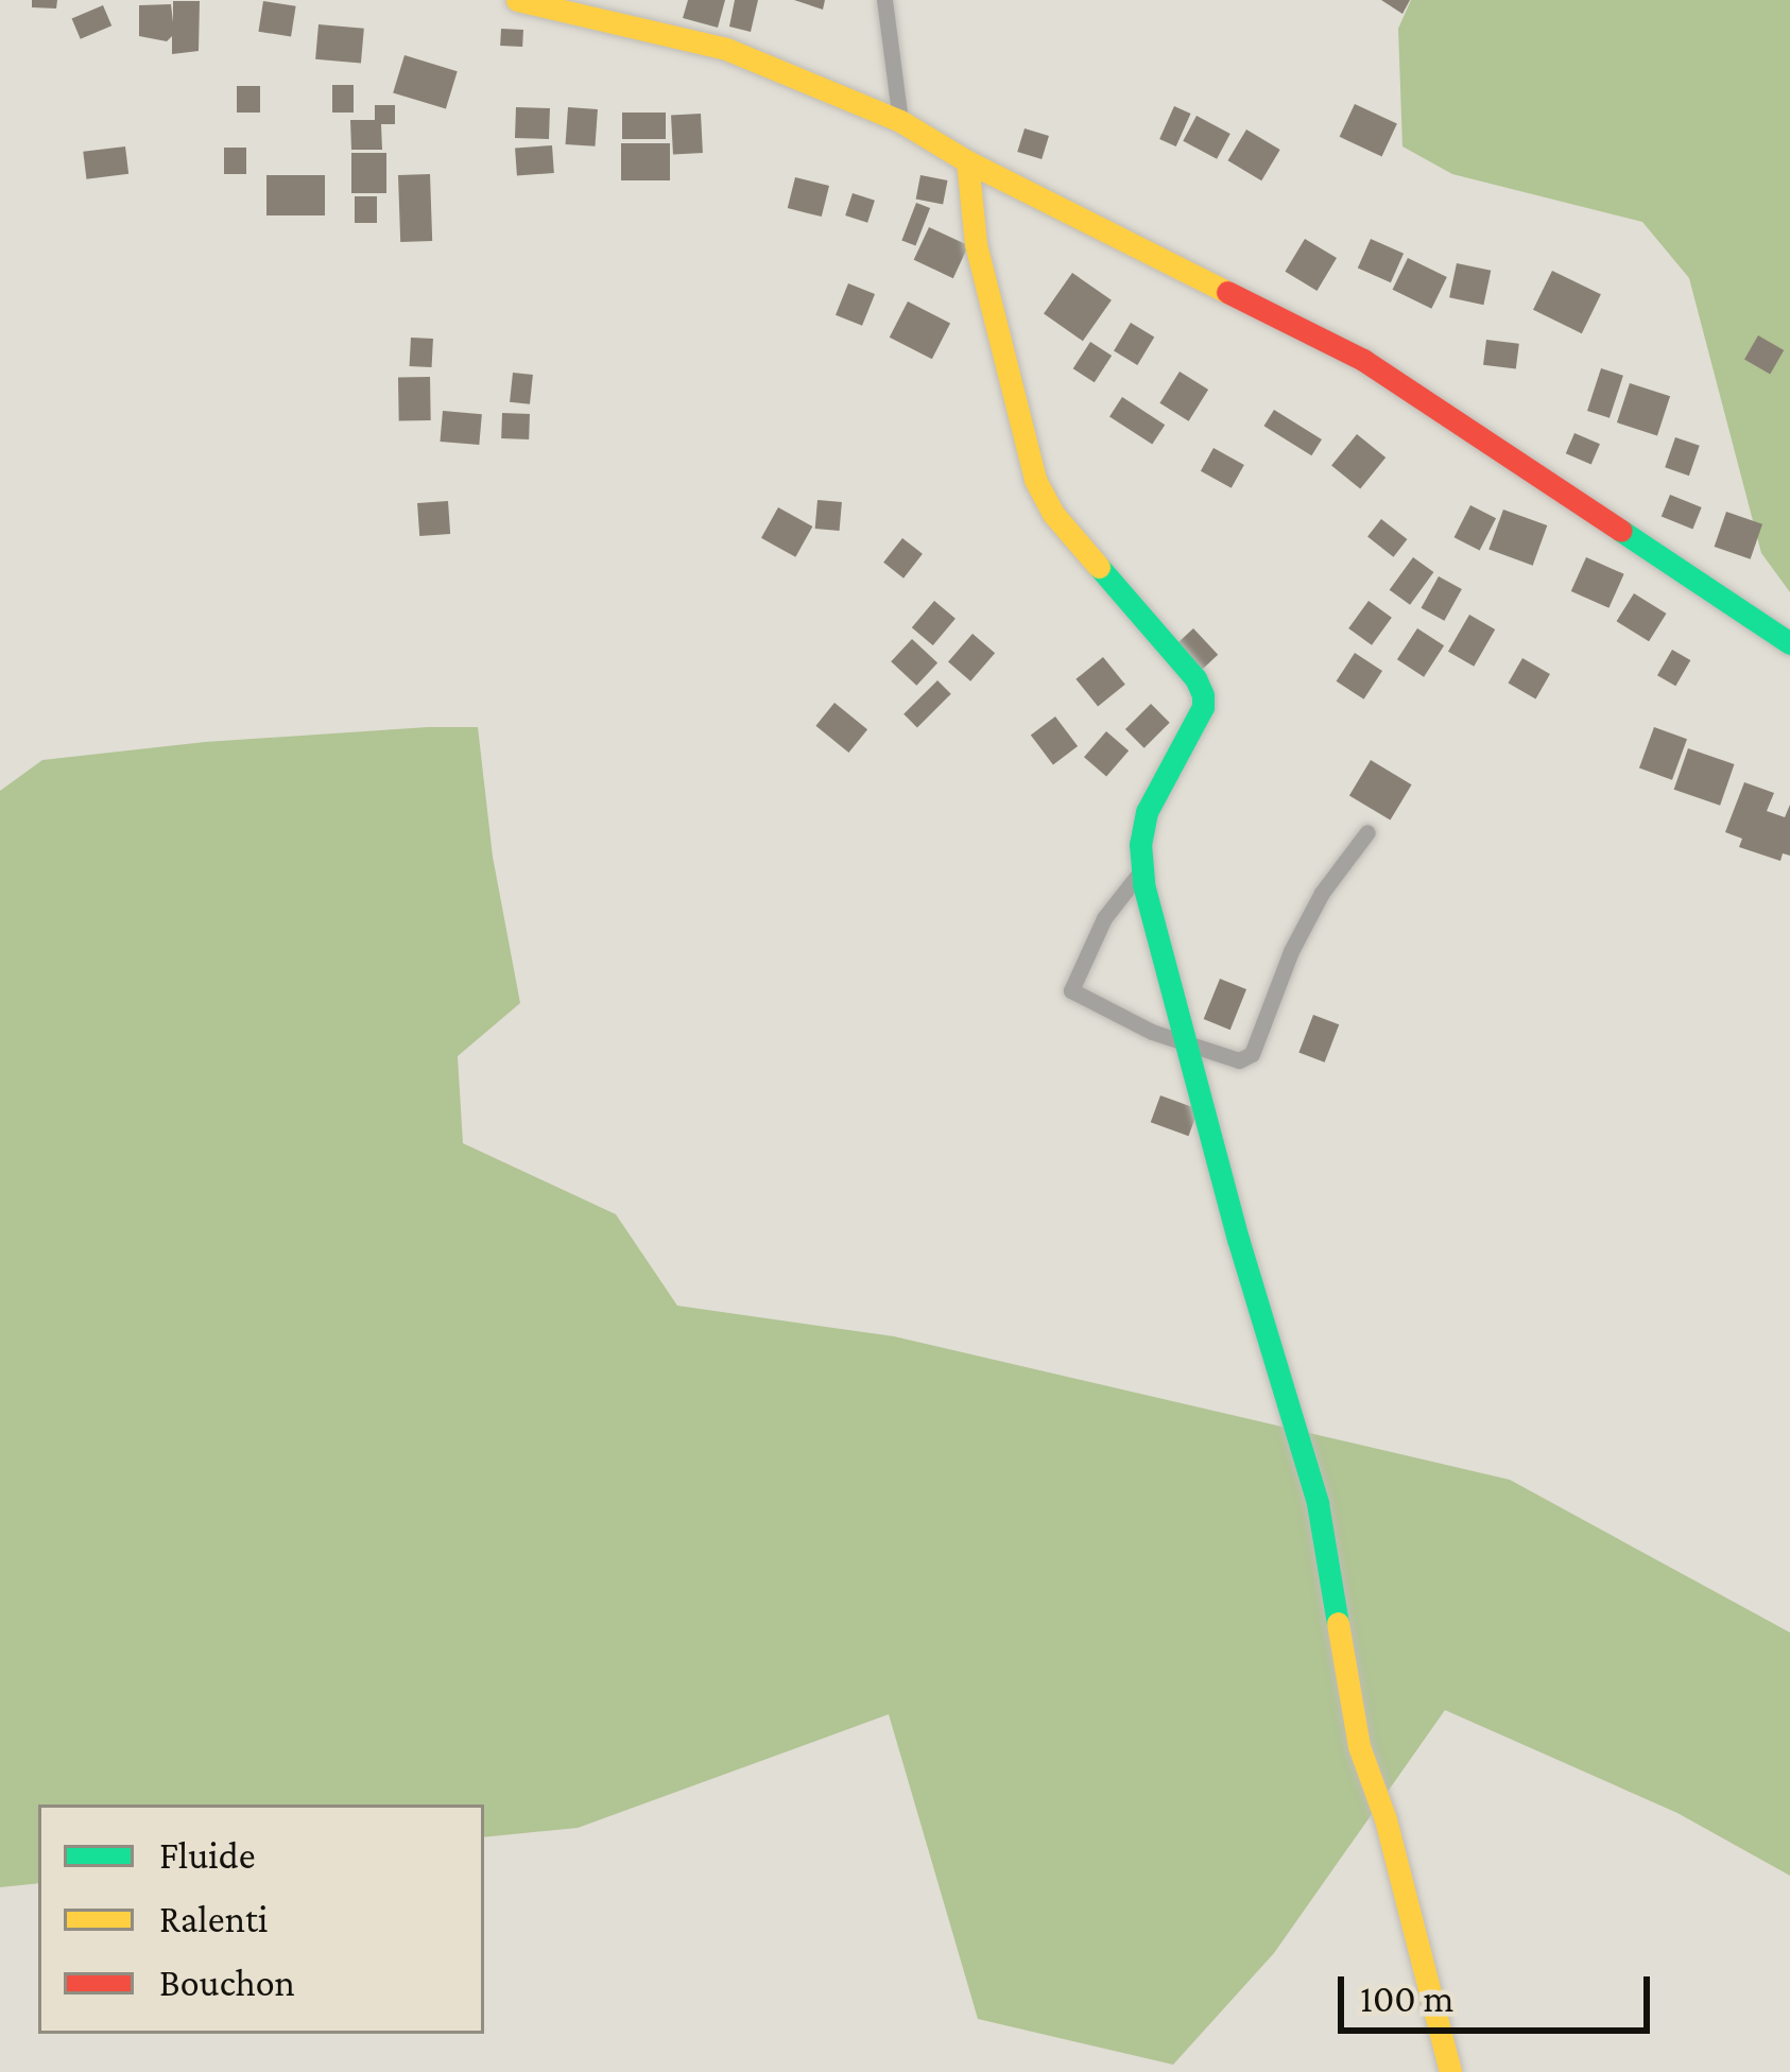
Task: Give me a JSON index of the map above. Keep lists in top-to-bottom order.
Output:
{
  "legend": ["Fluide", "Ralenti", "Bouchon"],
  "scale_bar": "100 m"
}
